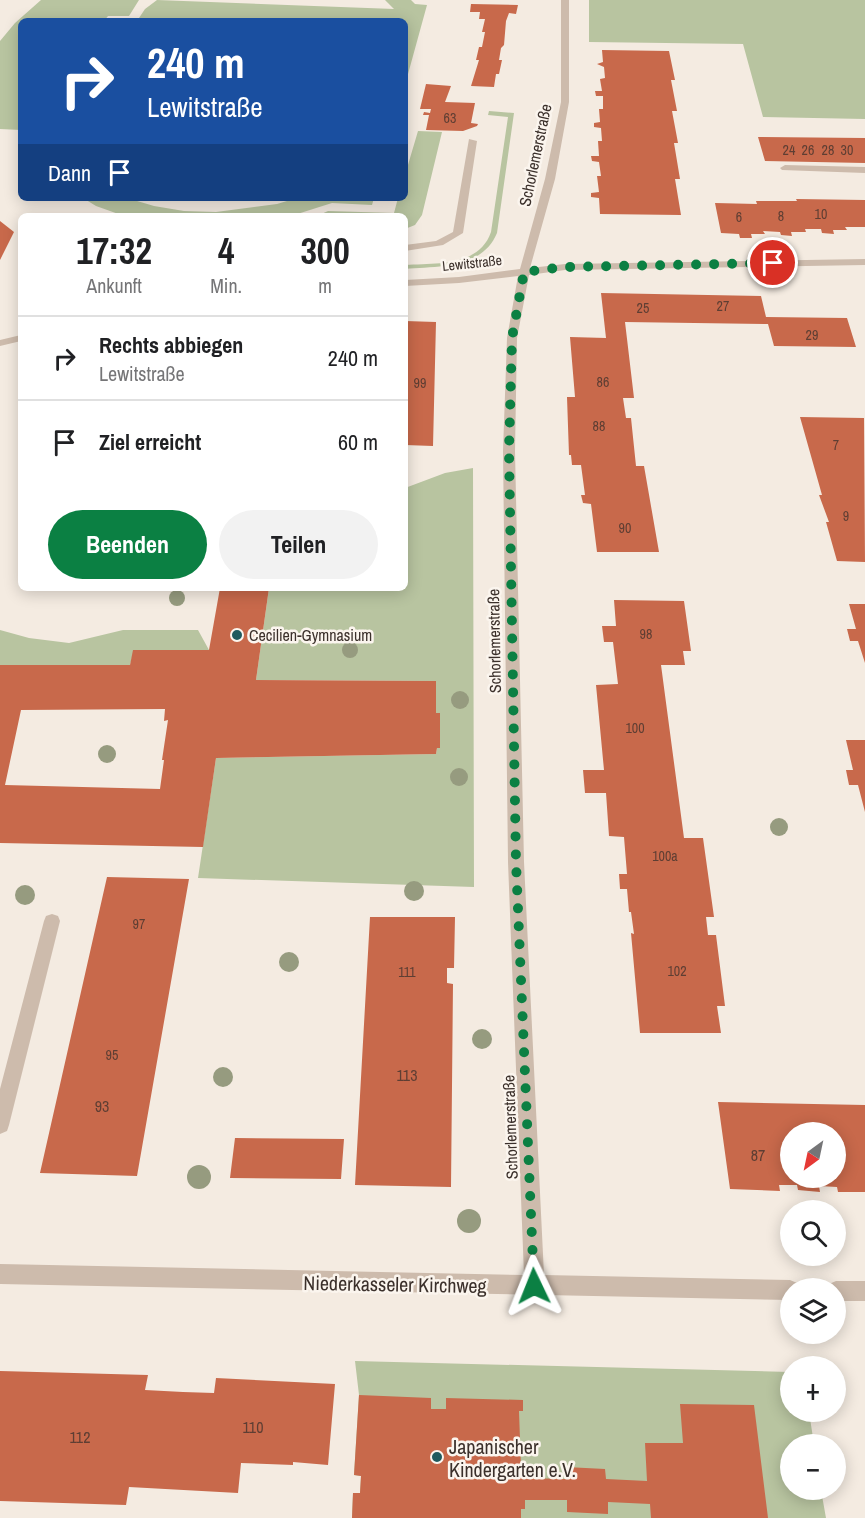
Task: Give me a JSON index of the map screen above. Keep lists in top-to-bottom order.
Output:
{
  "streets": {
    "street": ["Schorlemerstraße", "Lewitstraße", "Niederkasseler Kirchweg"]
  },
  "crossings": [
    ["Schorlemerstraße", "Lewitstraße"],
    ["Schorlemerstraße", "Niederkasseler Kirchweg"]
  ],
  "places": ["Cecilien-Gymnasium", "Japanischer Kindergarten e.V."],
  "house_numbers": [
    "63",
    "24",
    "26",
    "28",
    "30",
    "10",
    "8",
    "6",
    "27",
    "25",
    "29",
    "86",
    "99",
    "88",
    "7",
    "9",
    "90",
    "98",
    "100",
    "100a",
    "97",
    "102",
    "111",
    "95",
    "113",
    "93",
    "87",
    "110",
    "112"
  ],
  "north": "bottom left",
  "page": {
    "turn": ["240 m", "Lewitstraße"],
    "then": "Dann",
    "eta": [
      "17:32",
      "Ankunft",
      "4",
      "Min.",
      "300",
      "m"
    ],
    "list": [
      {
        "name": "Rechts abbiegen",
        "note": "Lewitstraße",
        "value": "240 m"
      },
      {
        "name": "Ziel erreicht",
        "value": "60 m"
      }
    ],
    "buttons": ["Beenden", "Teilen"],
    "map_buttons": ["+", "−"]
  }
}
